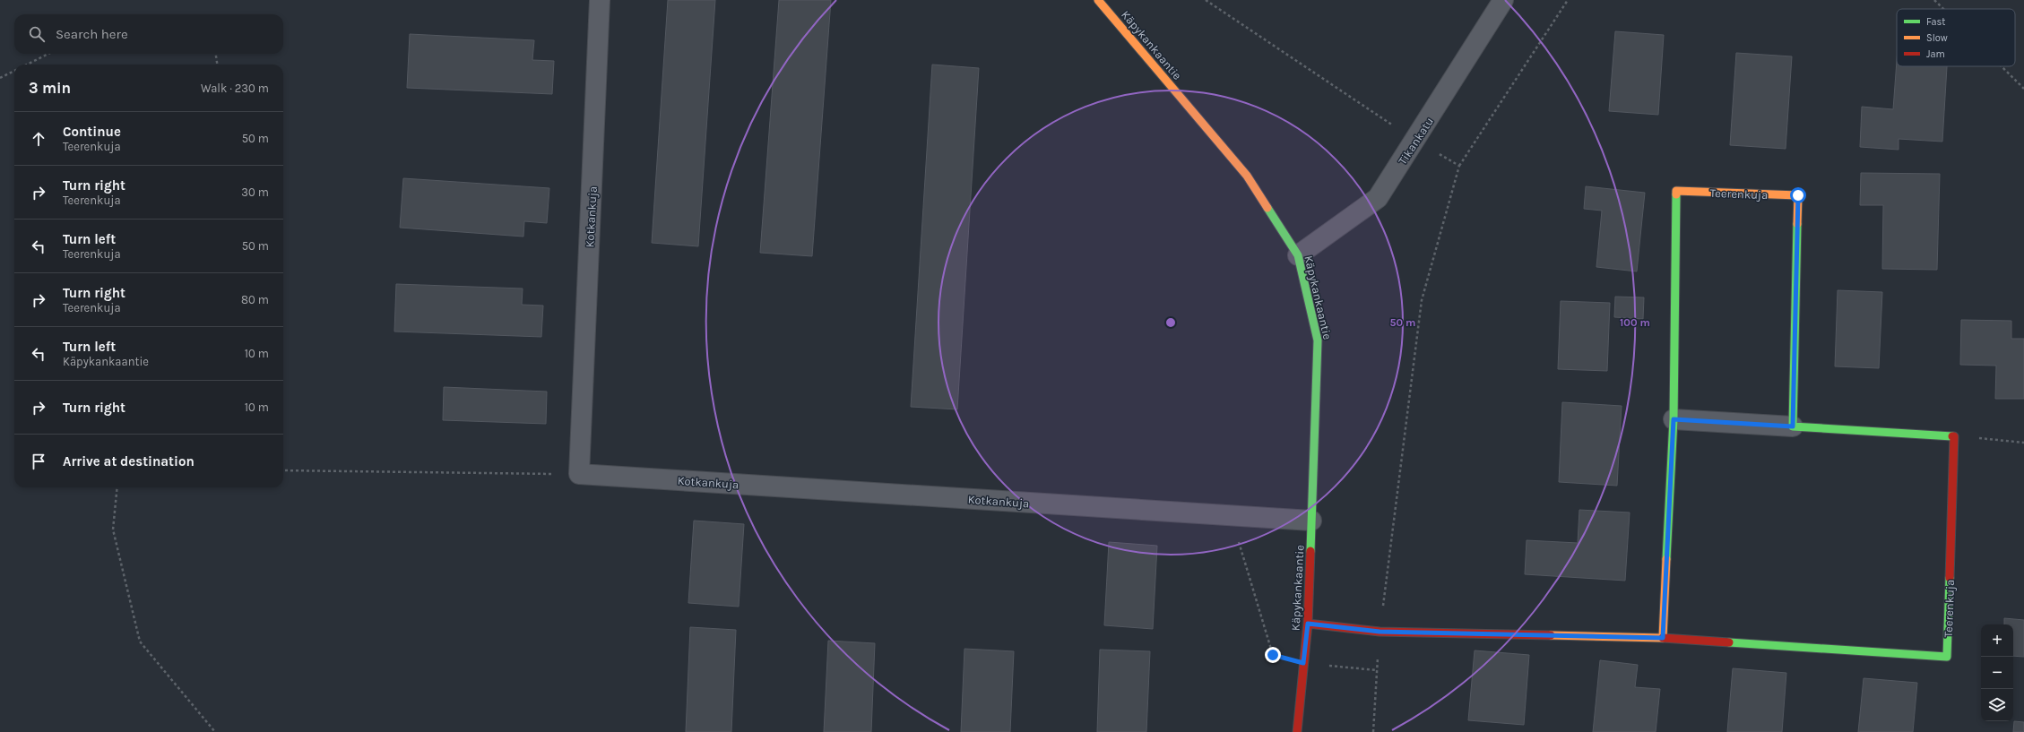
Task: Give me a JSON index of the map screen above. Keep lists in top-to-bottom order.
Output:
{
  "streets": {
    "street": [
      "Käpykankaantie",
      "Tikankatu",
      "Teerenkuja",
      "Kotkankuja"
    ]
  },
  "crossings": [
    ["Käpykankaantie", "Tikankatu"],
    ["Käpykankaantie", "Teerenkuja"],
    ["Käpykankaantie", "Kotkankuja"]
  ],
  "legend": ["Fast", "Slow", "Jam"],
  "page": {
    "search": "Search here",
    "heading": ["3 min", "Walk · 230 m"],
    "list": [
      ["Continue", "Teerenkuja", "50 m"],
      ["Turn right", "Teerenkuja", "30 m"],
      ["Turn left", "Teerenkuja", "50 m"],
      ["Turn right", "Teerenkuja", "80 m"],
      ["Turn left", "Käpykankaantie", "10 m"],
      ["Turn right", "10 m"],
      "Arrive at destination"
    ],
    "map_buttons": ["+", "−"]
  },
  "rings": ["50 m", "100 m"]
}
